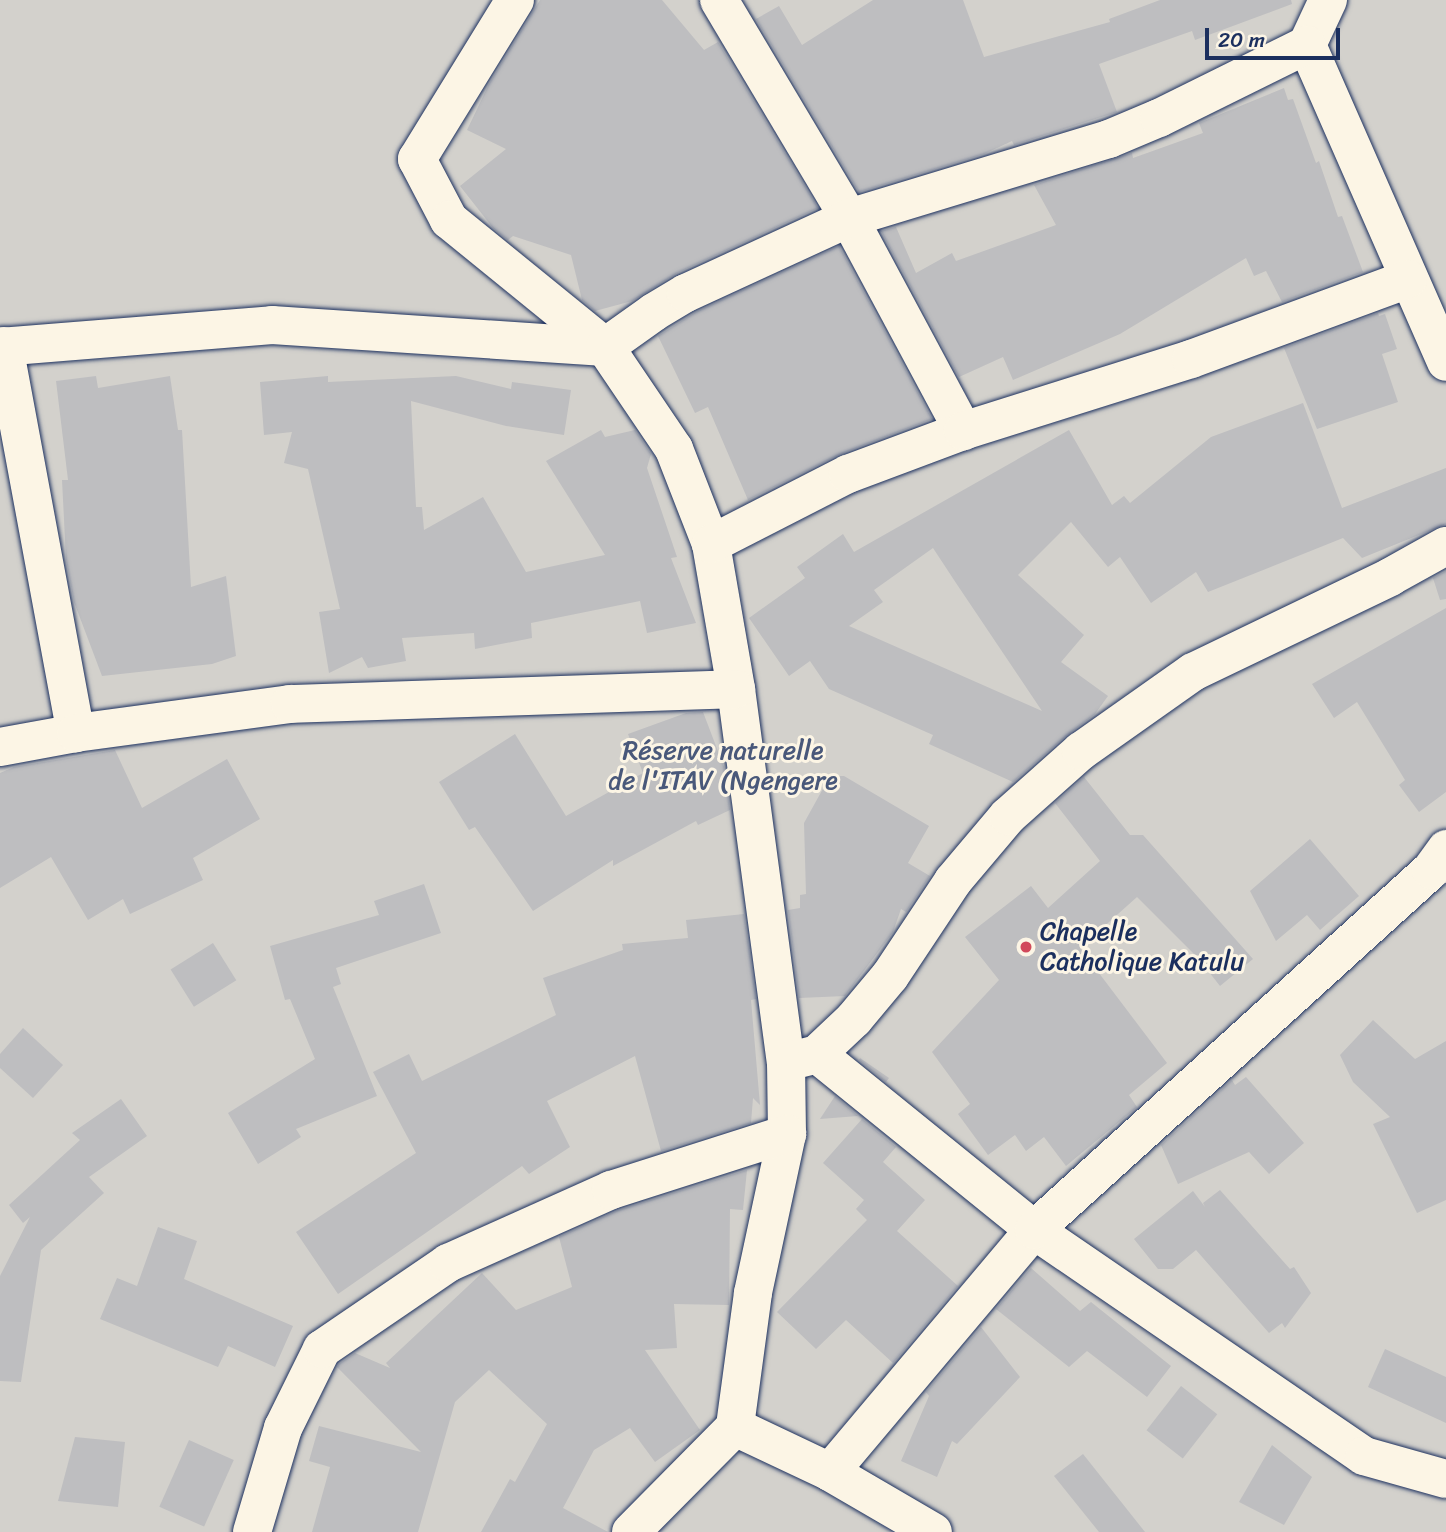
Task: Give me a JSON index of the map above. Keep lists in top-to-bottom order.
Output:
{
  "parks": ["Réserve naturelle de l'ITAV (Ngengere"],
  "places": ["Chapelle Catholique Katulu"],
  "scale_bar": "20 m"
}
